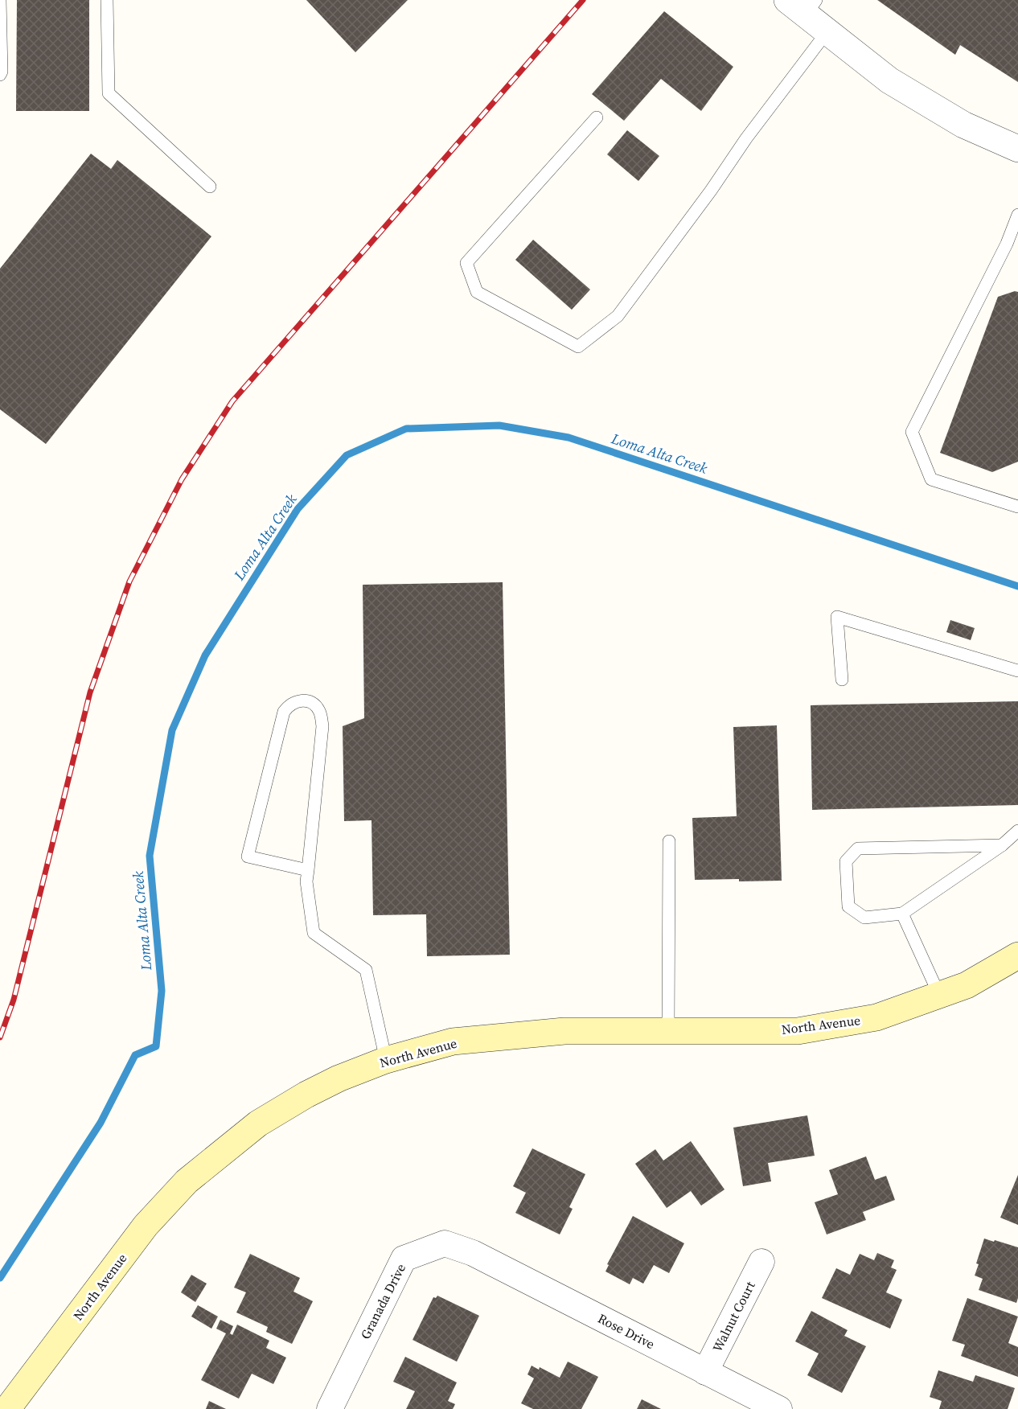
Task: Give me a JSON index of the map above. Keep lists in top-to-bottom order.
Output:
{
  "streets": {
    "main road": ["North Avenue"],
    "street": ["Granada Drive", "Walnut Court", "Rose Drive"]
  },
  "crossings": [
    ["Granada Drive", "Rose Drive"],
    ["Walnut Court", "Rose Drive"]
  ],
  "water": ["Loma Alta Creek"]
}
